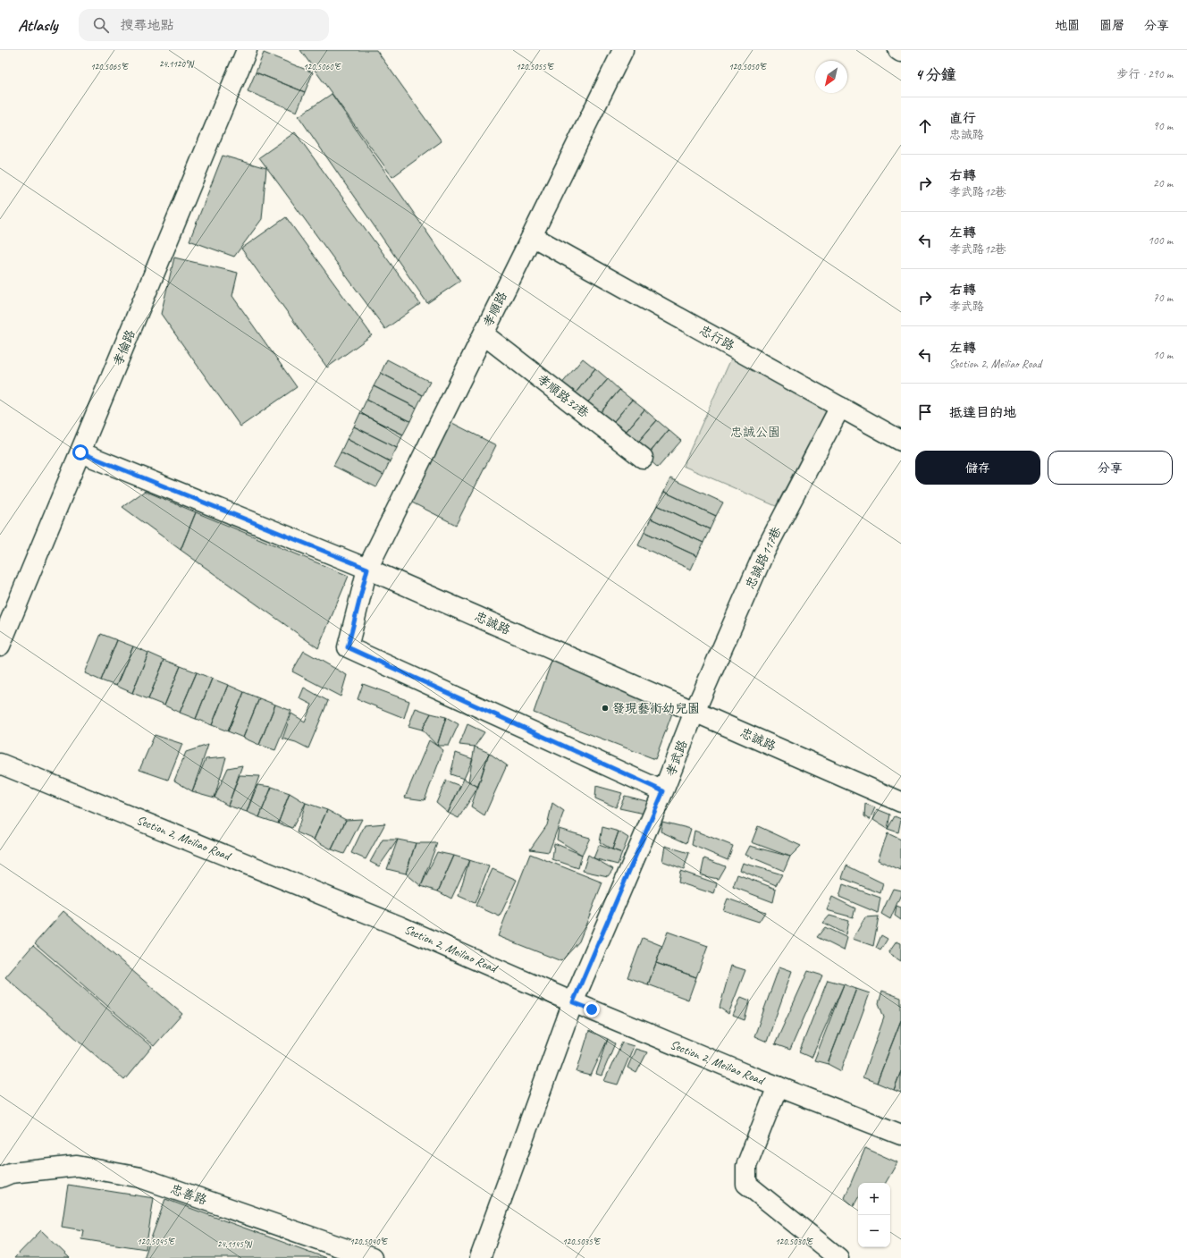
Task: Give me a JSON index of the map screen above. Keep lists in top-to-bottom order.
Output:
{
  "streets": {
    "street": [
      "孝順路",
      "忠行路",
      "孝倫路",
      "孝順路32巷",
      "忠誠路117巷",
      "忠誠路",
      "孝武路",
      "Section 2, Meiliao Road",
      "忠善路"
    ]
  },
  "crossings": [
    ["孝順路", "忠行路"],
    ["孝順路", "孝順路32巷"],
    ["孝順路", "忠誠路"],
    ["孝順路", "孝武路"],
    ["忠行路", "忠誠路117巷"],
    ["孝倫路", "忠誠路"],
    ["忠誠路117巷", "忠誠路"],
    ["忠誠路117巷", "孝武路"],
    ["忠誠路", "孝武路"],
    ["孝武路", "Section 2, Meiliao Road"]
  ],
  "parks": ["忠誠公園"],
  "places": ["發現藝術幼兒園"],
  "north": "bottom left",
  "page": {
    "header": "Atlasly",
    "search": "搜尋地點",
    "nav": ["地圖", "圖層", "分享"],
    "heading": ["4 分鐘", "步行 · 290 m"],
    "list": [
      ["直行", "忠誠路", "90 m"],
      ["右轉", "孝武路12巷", "20 m"],
      ["左轉", "孝武路12巷", "100 m"],
      ["右轉", "孝武路", "70 m"],
      ["左轉", "Section 2, Meiliao Road", "10 m"],
      "抵達目的地"
    ],
    "buttons": ["儲存", "分享"],
    "map_buttons": ["+", "−"]
  },
  "coordinates": [
    "24.1120°N",
    "120.5065°E",
    "120.5060°E",
    "120.5055°E",
    "120.5050°E",
    "120.5045°E",
    "120.5040°E",
    "120.5035°E",
    "120.5030°E",
    "24.1145°N"
  ]
}
